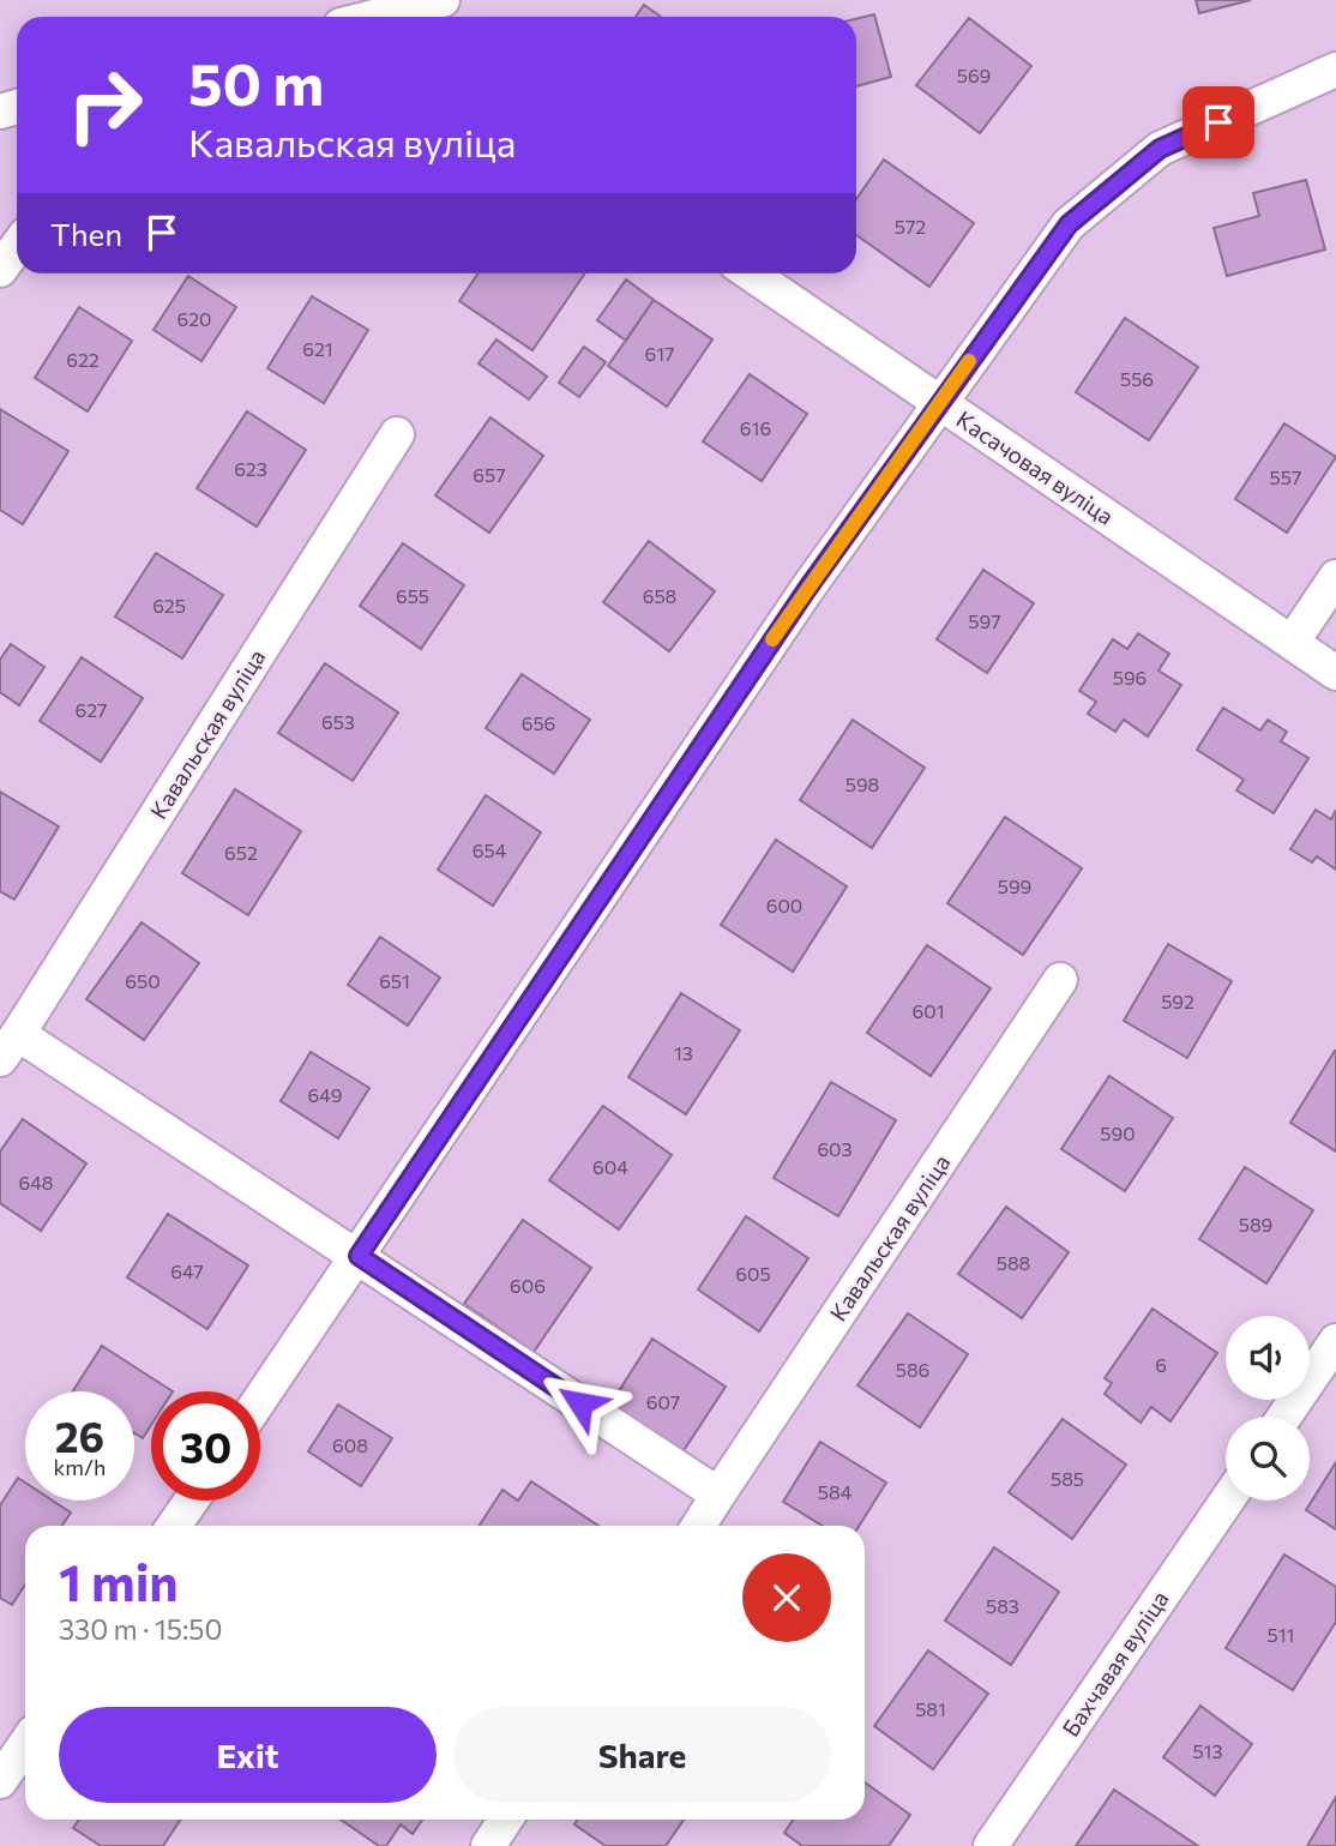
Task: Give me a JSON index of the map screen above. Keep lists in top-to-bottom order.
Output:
{
  "streets": {
    "street": ["Касачовая вуліца", "Кавальская вуліца", "Бахчавая вуліца"]
  },
  "house_numbers": [
    "569",
    "572",
    "620",
    "621",
    "617",
    "622",
    "556",
    "616",
    "623",
    "657",
    "557",
    "655",
    "658",
    "625",
    "597",
    "596",
    "627",
    "653",
    "656",
    "598",
    "654",
    "652",
    "599",
    "600",
    "650",
    "651",
    "592",
    "601",
    "13",
    "649",
    "590",
    "603",
    "604",
    "648",
    "589",
    "588",
    "647",
    "605",
    "606",
    "6",
    "586",
    "607",
    "608",
    "585",
    "584",
    "583",
    "511",
    "581",
    "513"
  ],
  "page": {
    "turn": ["50 m", "Кавальская вуліца"],
    "then": "Then",
    "speed": "26 km/h",
    "limit": "30",
    "heading": ["1 min", "330 m · 15:50"],
    "buttons": ["Exit", "Share"]
  }
}
